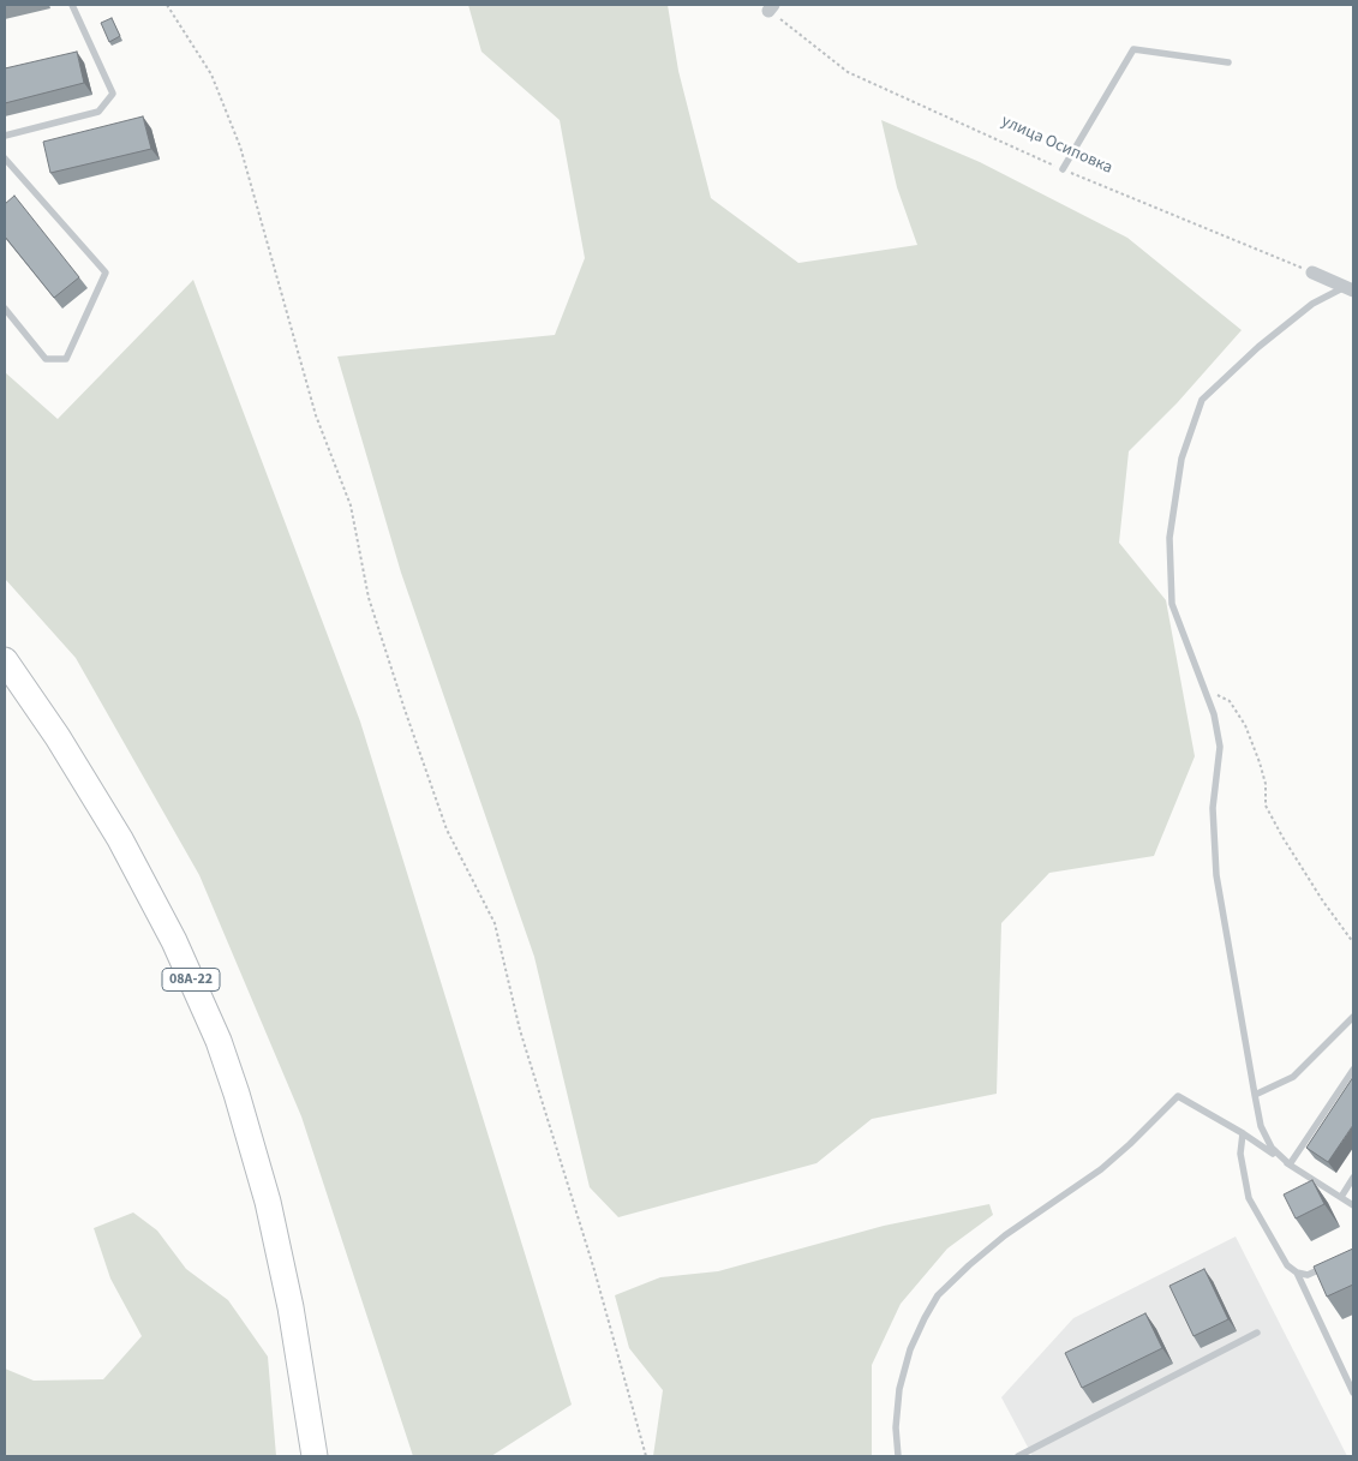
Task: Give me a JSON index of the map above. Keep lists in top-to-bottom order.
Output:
{
  "streets": {
    "highway": ["08А-22"],
    "path": ["улица Осиповка"]
  }
}
